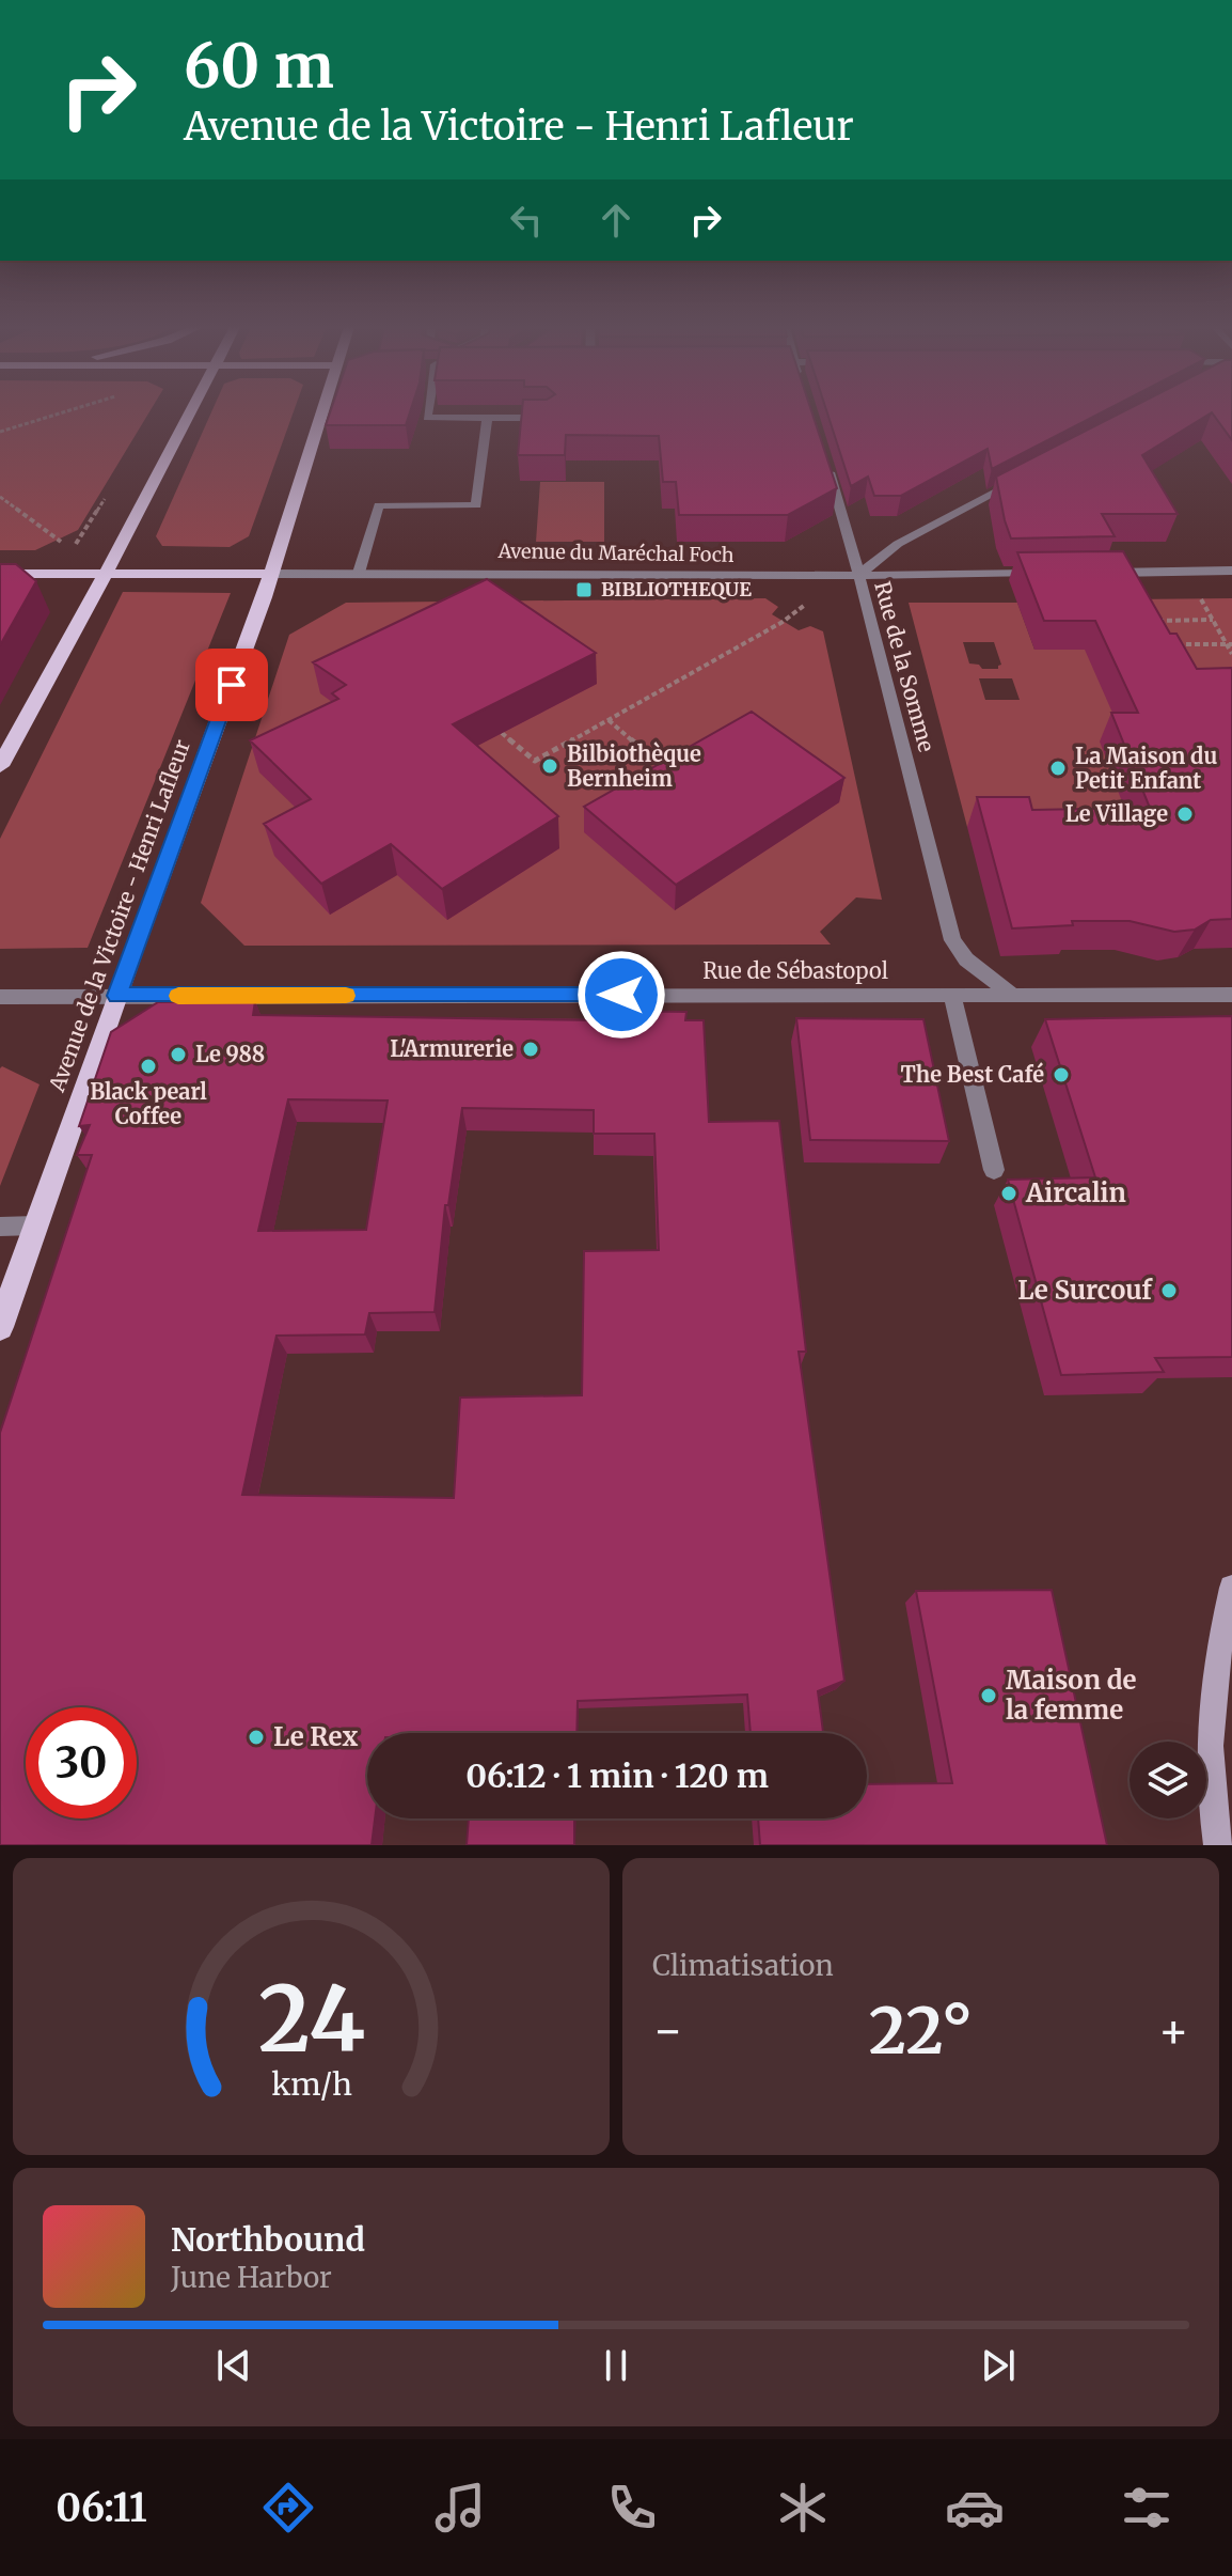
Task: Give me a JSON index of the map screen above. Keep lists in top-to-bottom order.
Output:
{
  "streets": {
    "main road": ["Avenue du Maréchal Foch", "Avenue de la Victoire - Henri Lafleur"],
    "street": ["Rue de la Somme", "Rue de Sébastopol"]
  },
  "crossings": [
    ["Avenue du Maréchal Foch", "Rue de la Somme"],
    ["Avenue du Maréchal Foch", "Avenue de la Victoire - Henri Lafleur"],
    ["Rue de la Somme", "Rue de Sébastopol"],
    ["Avenue de la Victoire - Henri Lafleur", "Rue de Sébastopol"]
  ],
  "places": {
    "transit": ["BIBLIOTHEQUE"],
    "other": [
      "Bilbiothèque Bernheim",
      "La Maison du Petit Enfant",
      "Le Village",
      "L'Armurerie",
      "Le 988",
      "Black pearl Coffee",
      "The Best Café",
      "Aircalin",
      "Le Surcouf",
      "Maison de la femme",
      "Le Rex"
    ]
  },
  "page": {
    "turn": ["60 m", "Avenue de la Victoire - Henri Lafleur"],
    "limit": "30",
    "trip": "06:12 · 1 min · 120 m",
    "tile": "Climatisation",
    "heat": ["−", "22°", "+"],
    "song": ["Northbound", "June Harbor"],
    "tabs": "06:11",
    "gauge": ["24", "km/h"]
  }
}
